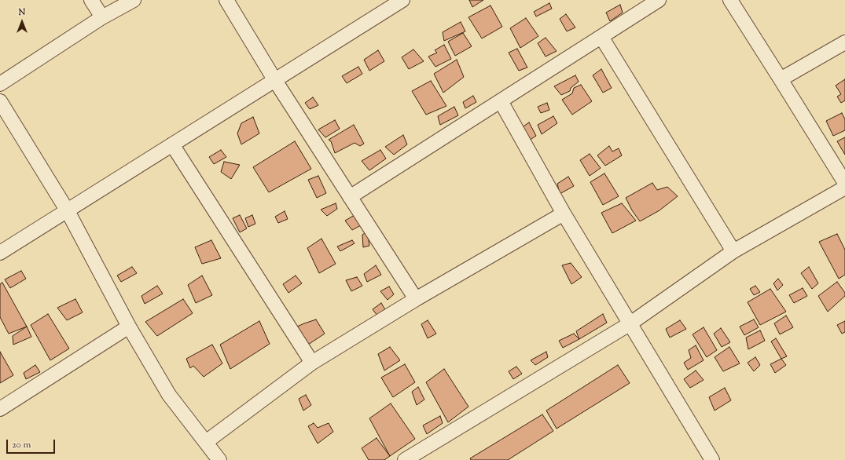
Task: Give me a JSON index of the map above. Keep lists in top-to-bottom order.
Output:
{
  "scale_bar": "20 m",
  "north": "top"
}
